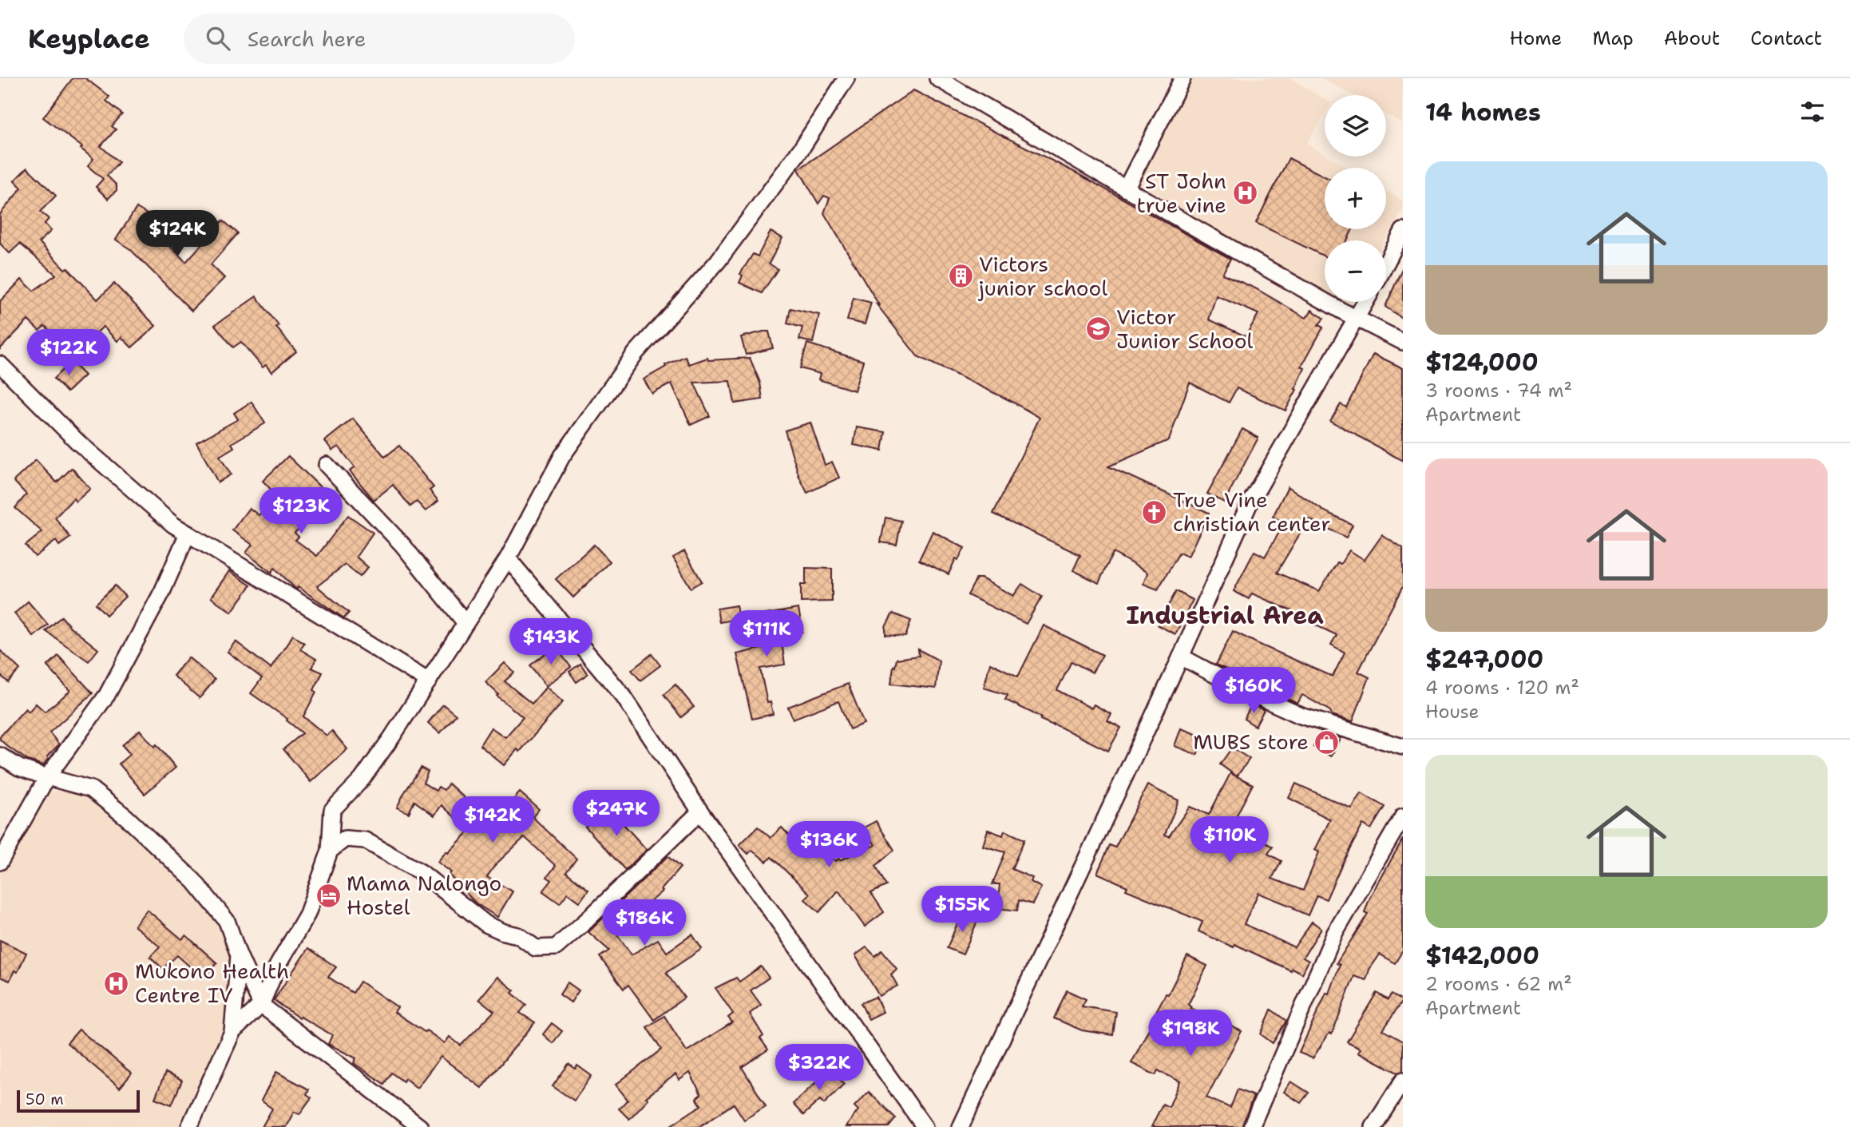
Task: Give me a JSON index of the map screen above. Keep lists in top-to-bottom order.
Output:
{
  "districts": ["Industrial Area"],
  "places": {
    "hospital": ["ST John true vine", "Mukono Health Centre IV"],
    "building": ["Victors junior school"],
    "school or university": ["Victor Junior School"],
    "church": ["True Vine christian center"],
    "shop": ["MUBS store"],
    "hotel": ["Mama Nalongo Hostel"]
  },
  "scale_bar": "50 m",
  "page": {
    "header": "Keyplace",
    "search": "Search here",
    "nav": [
      "Home",
      "Map",
      "About",
      "Contact"
    ],
    "heading": "14 homes",
    "map_buttons": ["+", "−"],
    "list": [
      {
        "name": "$124,000",
        "note": "3 rooms · 74 m² · Apartment"
      },
      {
        "name": "$247,000",
        "note": "4 rooms · 120 m² · House"
      },
      {
        "name": "$142,000",
        "note": "2 rooms · 62 m² · Apartment"
      }
    ],
    "price": [
      "$124K",
      "$122K",
      "$123K",
      "$111K",
      "$143K",
      "$160K",
      "$247K",
      "$142K",
      "$110K",
      "$136K",
      "$155K",
      "$186K",
      "$198K",
      "$322K"
    ],
    "scale": "50 m"
  }
}
